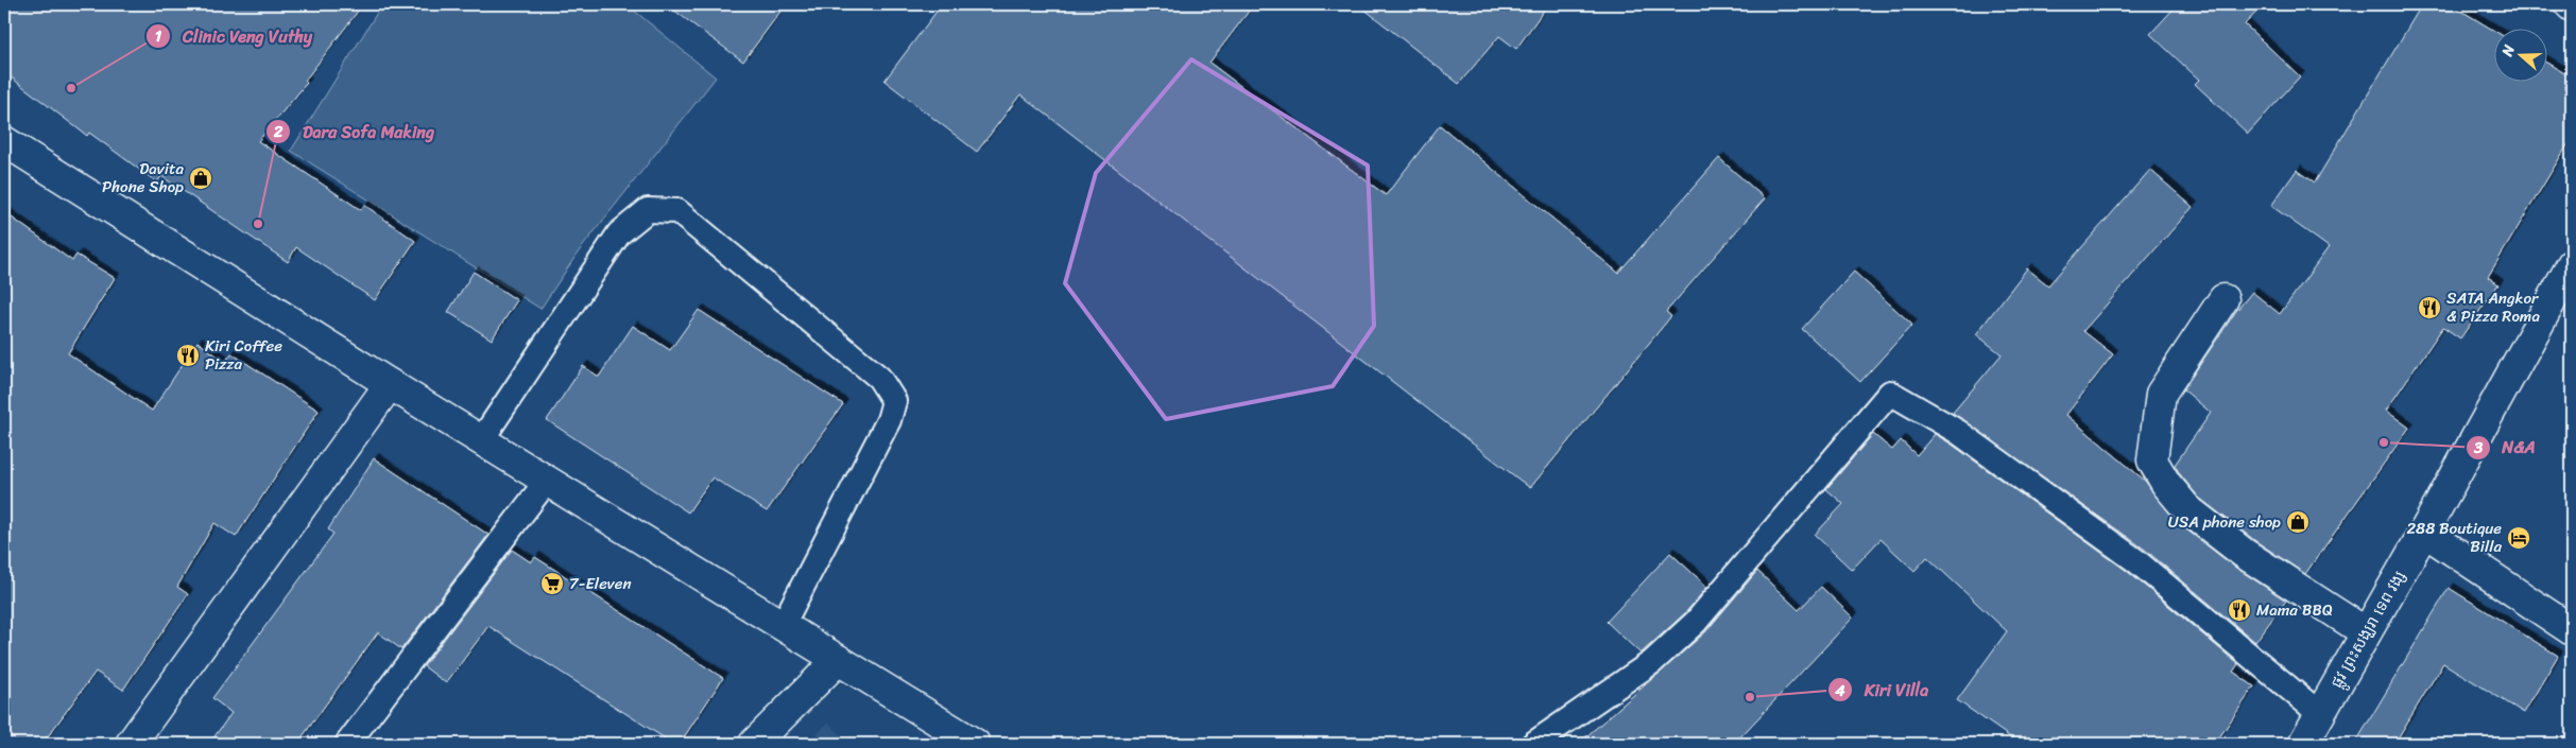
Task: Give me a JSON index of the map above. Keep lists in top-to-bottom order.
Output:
{
  "streets": {
    "street": ["ផ្លូវ ព្រះសង្ឃរា ទេព វង្ស"]
  },
  "places": {
    "other": [
      "Clinic Veng Vuthy",
      "Dara Sofa Making",
      "N&A",
      "Kiri Villa"
    ],
    "shop": ["Davita Phone Shop", "USA phone shop"],
    "restaurant": ["SATA Angkor & Pizza Roma", "Kiri Coffee Pizza", "Mama BBQ"],
    "hotel": ["288 Boutique Billa"],
    "supermarket": ["7-Eleven"]
  },
  "north": "left"
}
